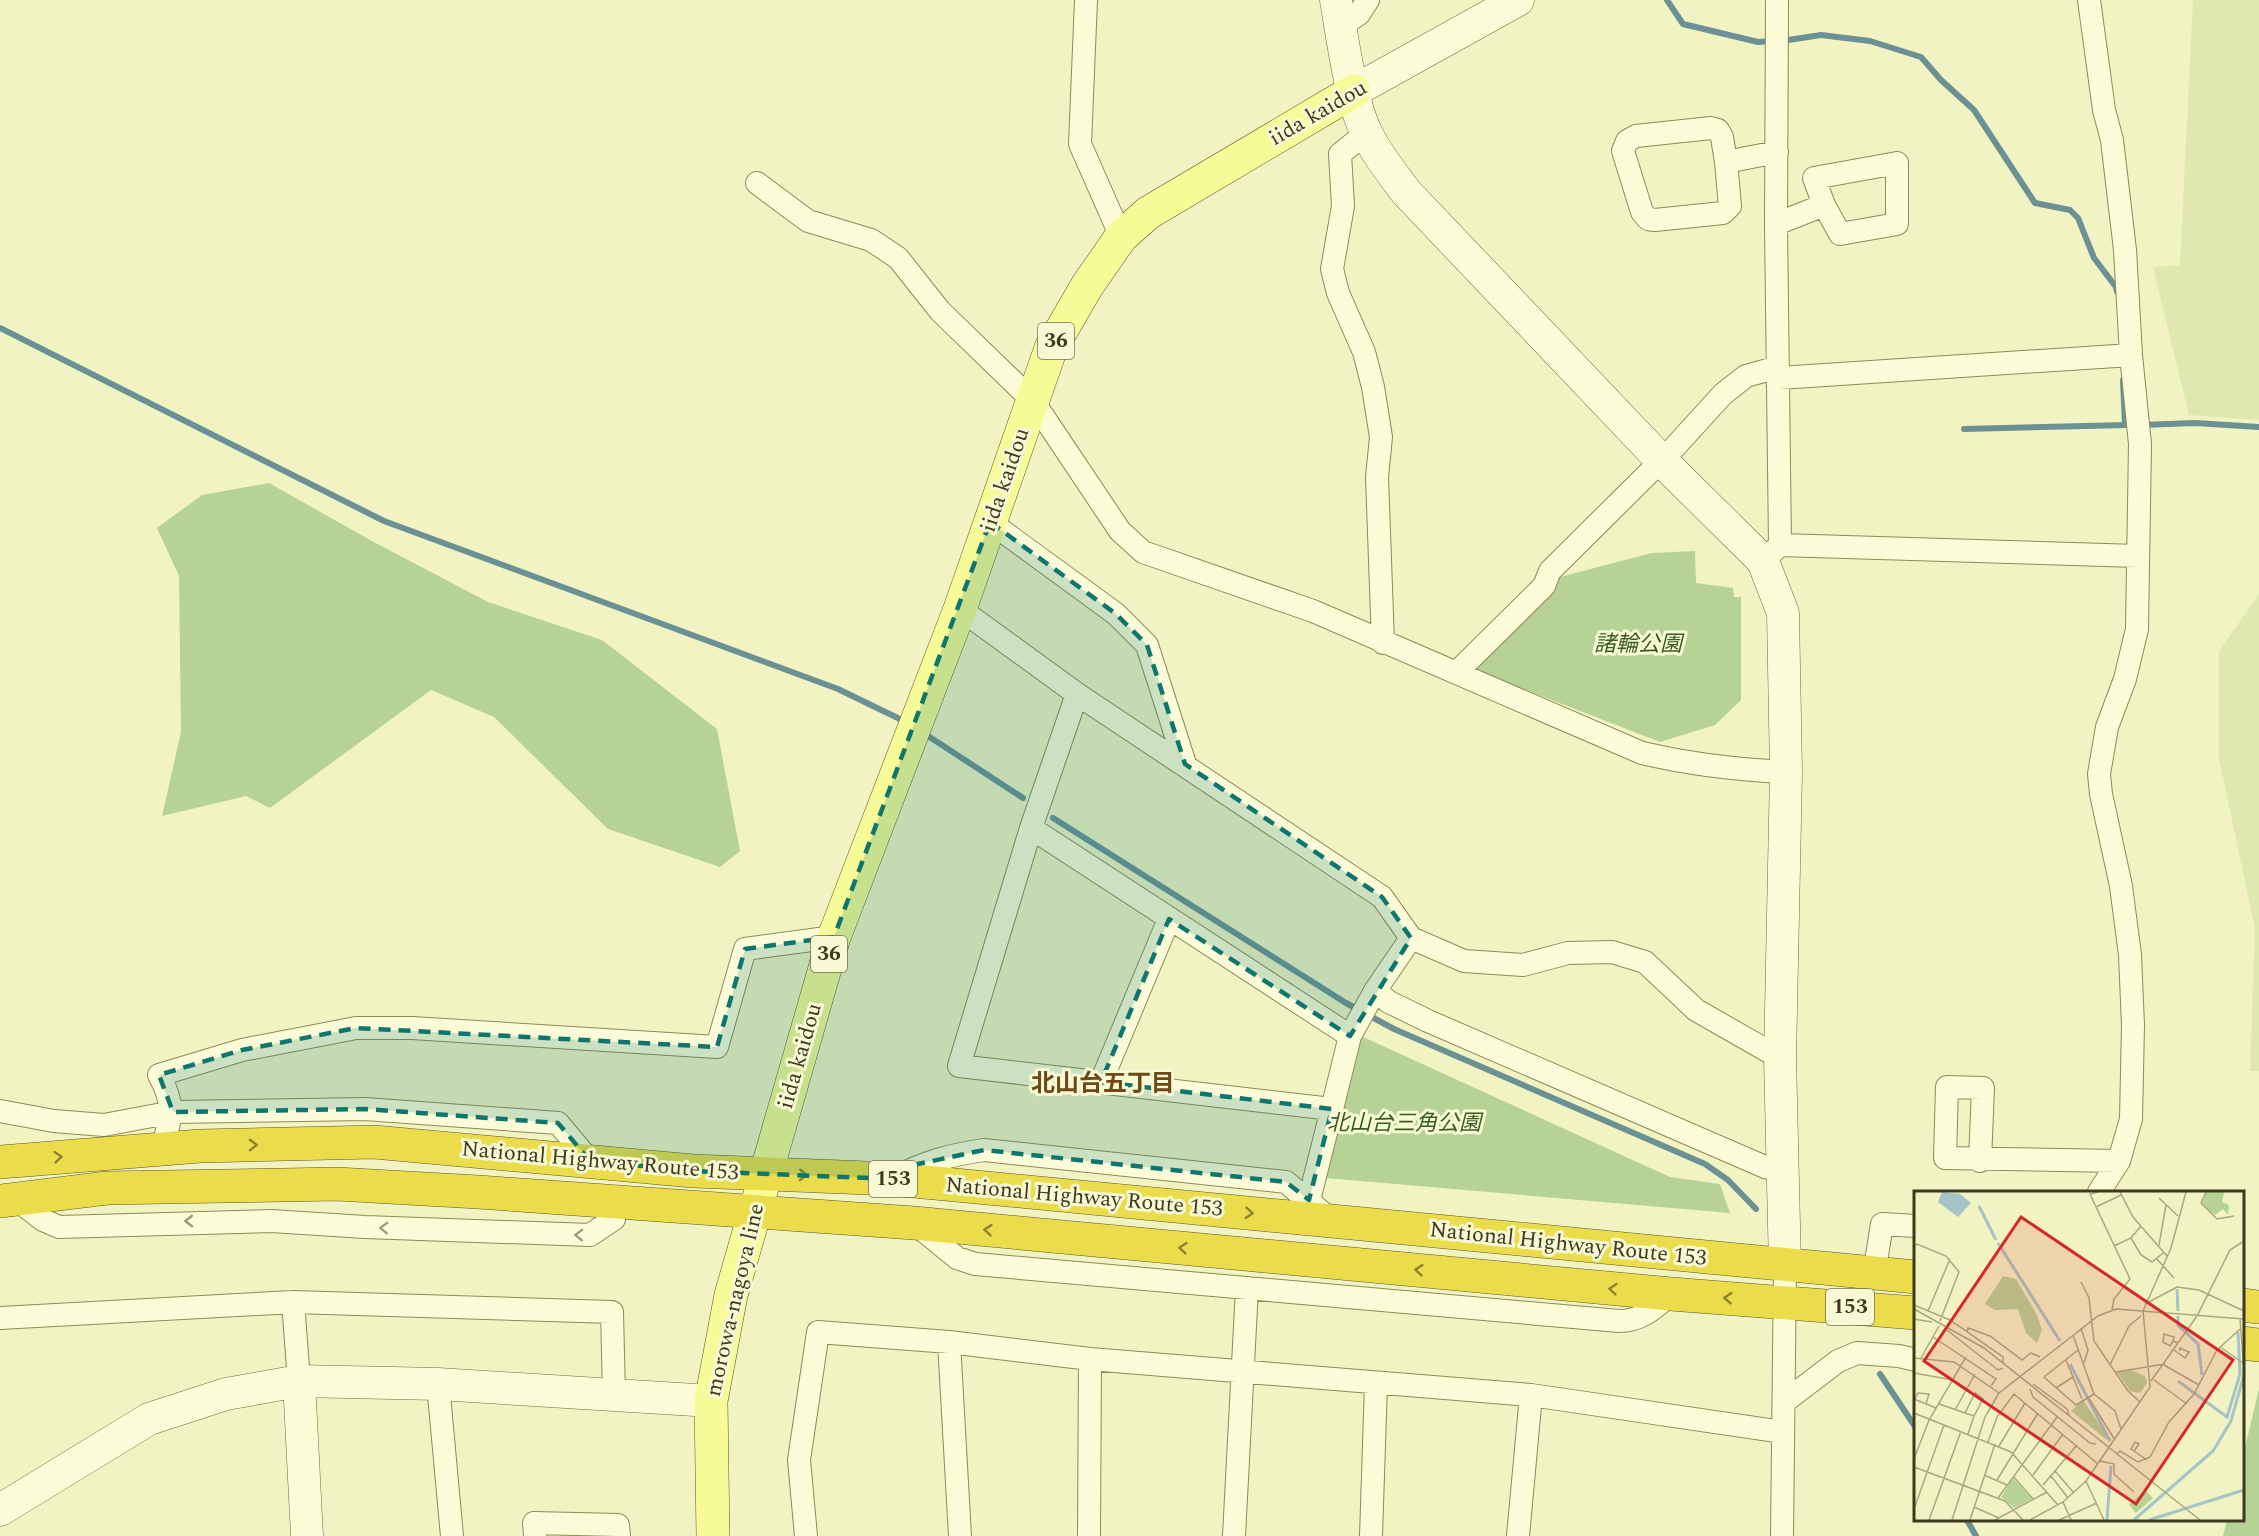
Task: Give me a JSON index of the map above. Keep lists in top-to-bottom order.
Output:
{
  "streets": {
    "highway": ["National Highway Route 153", "153"],
    "main road": ["iida kaidou", "36", "morowa-nagoya line"]
  },
  "crossings": [
    ["iida kaidou", "National Highway Route 153"],
    ["iida kaidou", "morowa-nagoya line"],
    ["National Highway Route 153", "morowa-nagoya line"]
  ],
  "districts": ["北山台五丁目"],
  "parks": ["諸輪公園", "北山台三角公園"]
}
